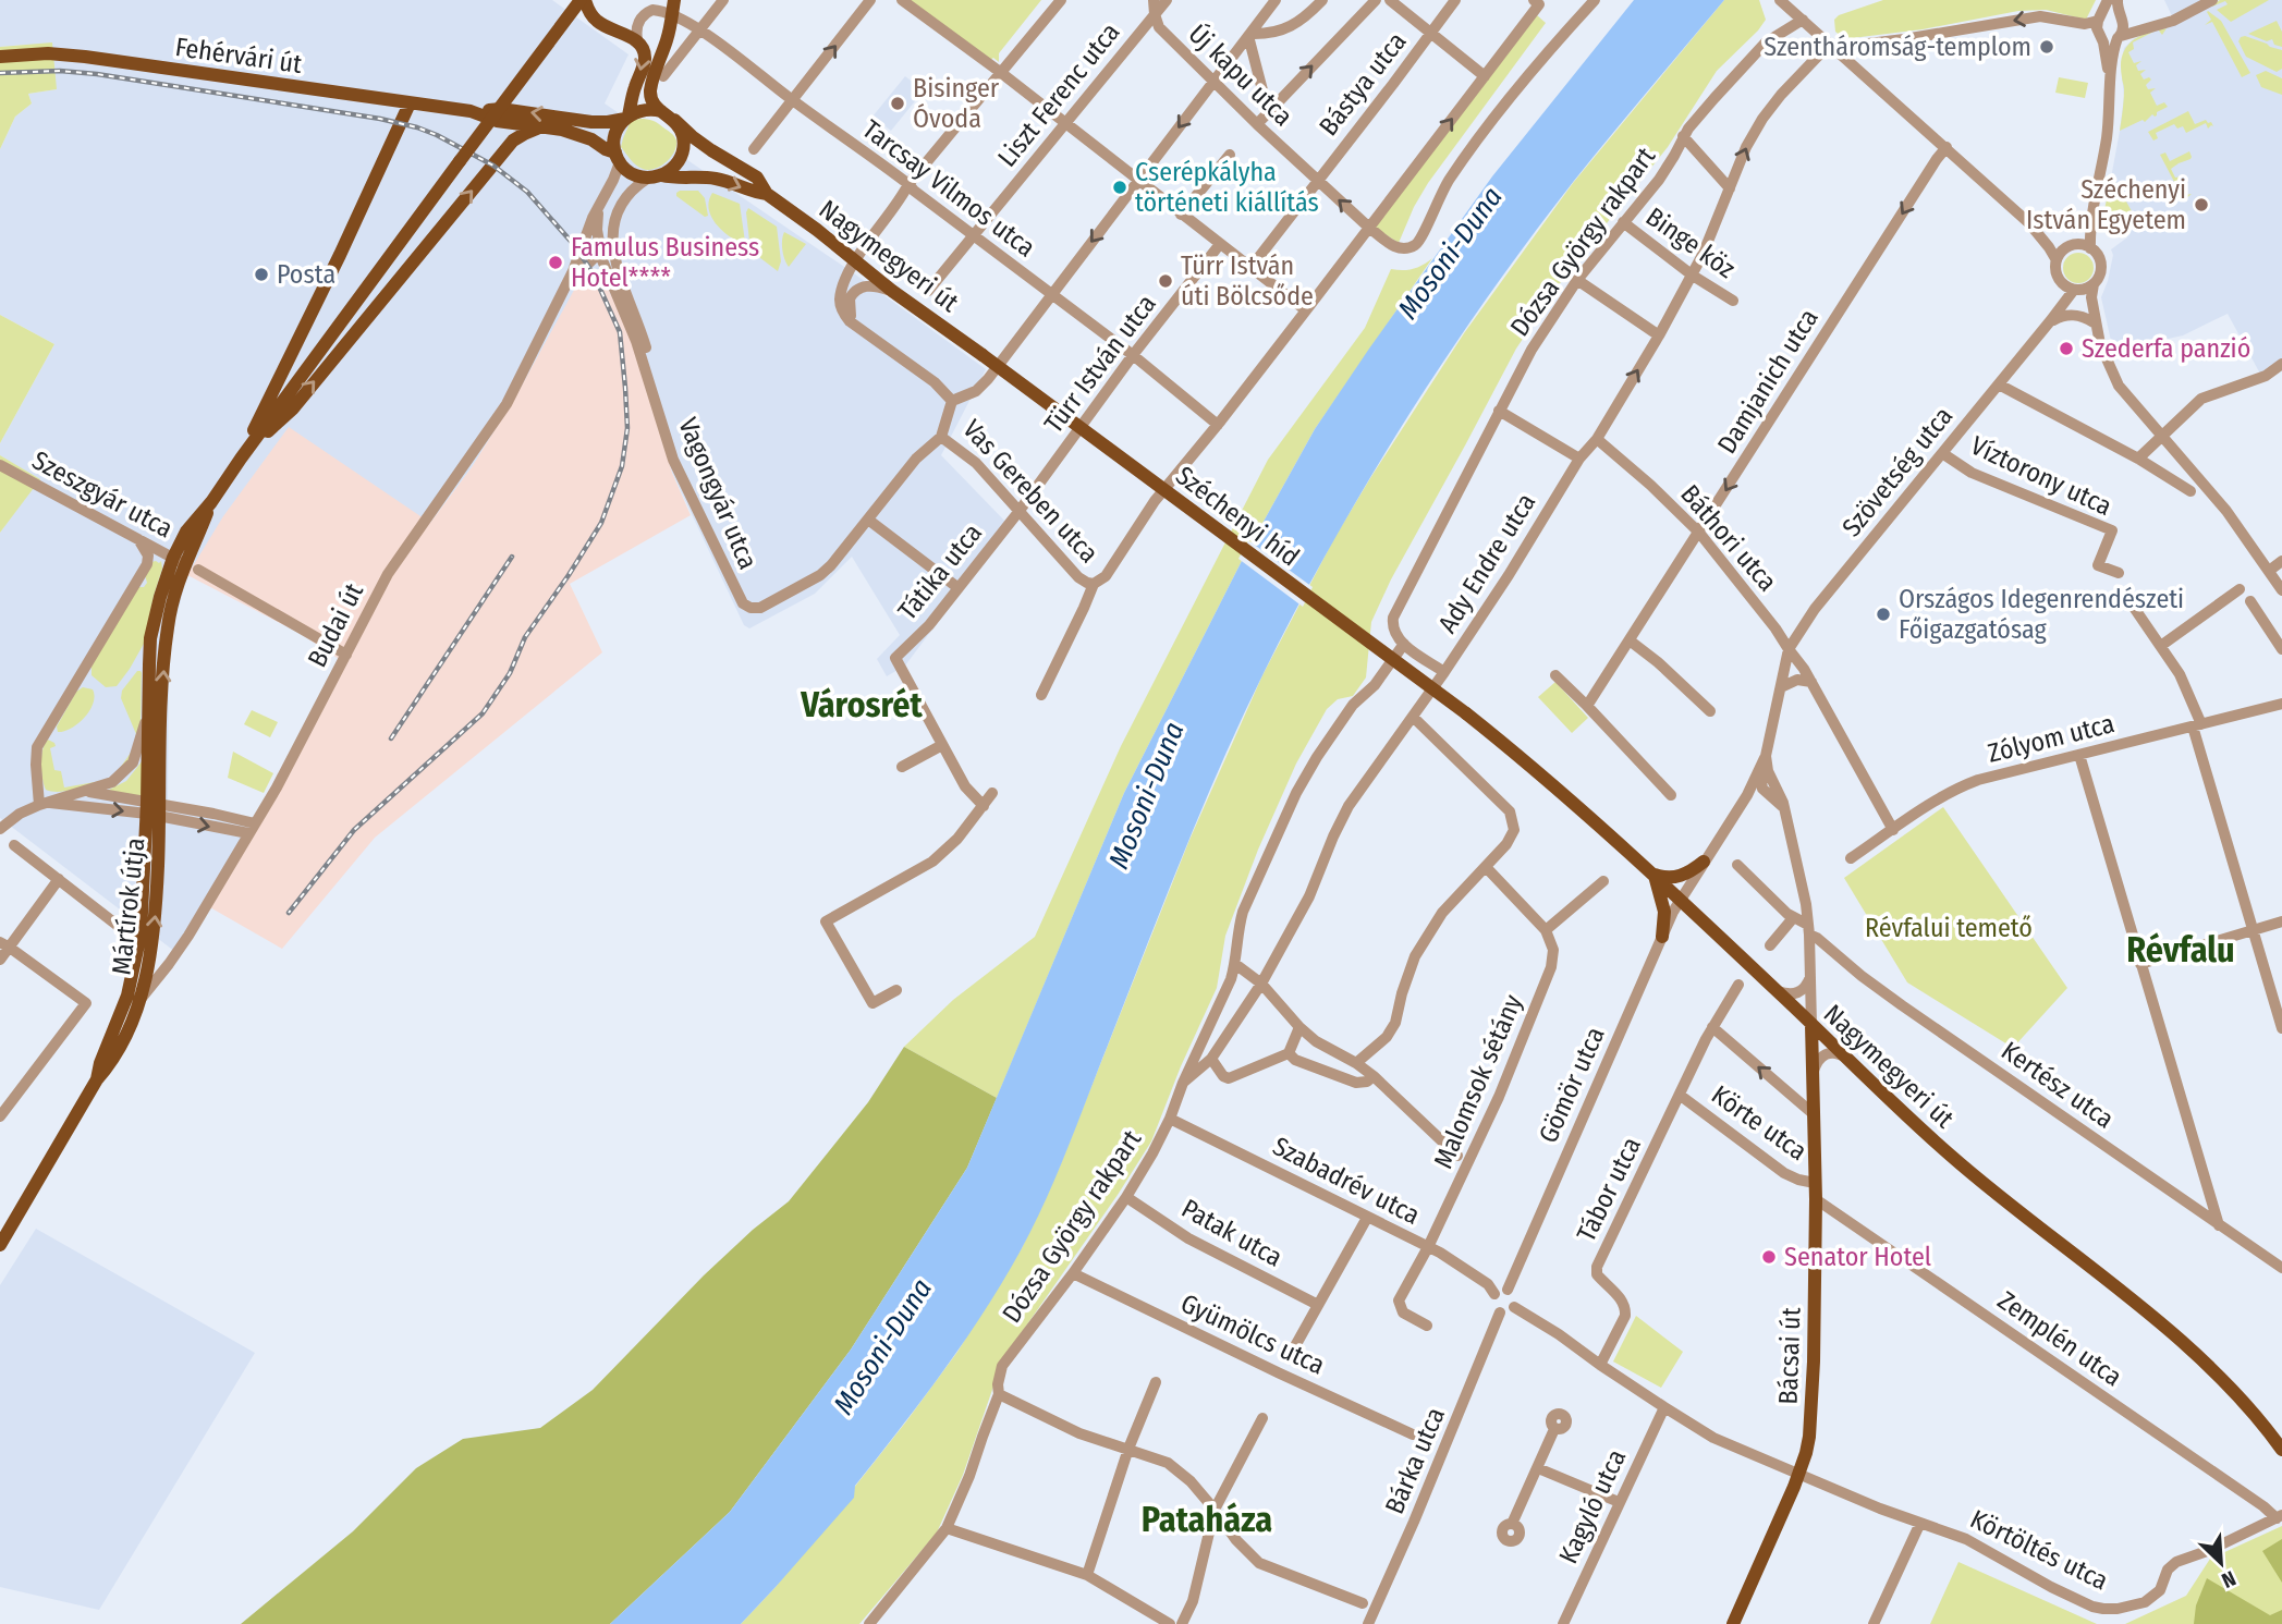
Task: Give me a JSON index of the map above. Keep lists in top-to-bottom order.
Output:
{
  "streets": {
    "main road": [
      "Fehérvári út",
      "Nagymegyeri út",
      "Széchenyi híd",
      "Mártírok útja",
      "Bácsai út"
    ],
    "street": [
      "Új kapu utca",
      "Bástya utca",
      "Liszt Ferenc utca",
      "Tarcsay Vilmos utca",
      "Dózsa György rakpart",
      "Binge köz",
      "Türr István utca",
      "Damjanich utca",
      "Szövetség utca",
      "Víztorony utca",
      "Vas Gereben utca",
      "Vagongyár utca",
      "Szeszgyár utca",
      "Báthori utca",
      "Ady Endre utca",
      "Tátika utca",
      "Budai út",
      "Zólyom utca",
      "Malomsok sétány",
      "Gömör utca",
      "Kertész utca",
      "Körte utca",
      "Szabadrév utca",
      "Tábor utca",
      "Patak utca",
      "Gyümölcs utca",
      "Zemplén utca",
      "Bárka utca",
      "Kagyló utca",
      "Körtöltés utca"
    ]
  },
  "crossings": [
    ["Fehérvári út", "Nagymegyeri út"],
    ["Fehérvári út", "Budai út"],
    ["Új kapu utca", "Bástya utca"],
    ["Új kapu utca", "Liszt Ferenc utca"],
    ["Liszt Ferenc utca", "Tarcsay Vilmos utca"],
    ["Tarcsay Vilmos utca", "Türr István utca"],
    ["Dózsa György rakpart", "Binge köz"],
    ["Dózsa György rakpart", "Ady Endre utca"],
    ["Dózsa György rakpart", "Szabadrév utca"],
    ["Dózsa György rakpart", "Patak utca"],
    ["Dózsa György rakpart", "Gyümölcs utca"],
    ["Binge köz", "Ady Endre utca"],
    ["Nagymegyeri út", "Vas Gereben utca"],
    ["Nagymegyeri út", "Széchenyi híd"],
    ["Nagymegyeri út", "Budai út"],
    ["Nagymegyeri út", "Gömör utca"],
    ["Nagymegyeri út", "Bácsai út"],
    ["Türr István utca", "Vas Gereben utca"],
    ["Türr István utca", "Tátika utca"],
    ["Damjanich utca", "Báthori utca"],
    ["Szövetség utca", "Víztorony utca"],
    ["Szövetség utca", "Báthori utca"],
    ["Vas Gereben utca", "Tátika utca"],
    ["Vagongyár utca", "Budai út"],
    ["Szeszgyár utca", "Budai út"],
    ["Báthori utca", "Ady Endre utca"],
    ["Báthori utca", "Zólyom utca"],
    ["Budai út", "Mártírok útja"],
    ["Malomsok sétány", "Szabadrév utca"],
    ["Gömör utca", "Szabadrév utca"],
    ["Gömör utca", "Bácsai út"],
    ["Gömör utca", "Bárka utca"],
    ["Kertész utca", "Bácsai út"],
    ["Körte utca", "Tábor utca"],
    ["Körte utca", "Bácsai út"],
    ["Szabadrév utca", "Bárka utca"],
    ["Zemplén utca", "Bácsai út"],
    ["Zemplén utca", "Körtöltés utca"],
    ["Bácsai út", "Körtöltés utca"]
  ],
  "one_way": ["Damjanich utca"],
  "districts": ["Városrét", "Révfalu", "Pataháza"],
  "water": ["Mosoni-Duna"],
  "parks": ["Révfalui temető"],
  "places": [
    "Szentháromság-templom",
    "Bisinger Óvoda",
    "Cserépkályha történeti kiállítás",
    "Széchenyi István Egyetem",
    "Famulus Business Hotel****",
    "Posta",
    "Türr István úti Bölcsőde",
    "Szederfa panzió",
    "Országos Idegenrendészeti Főigazgatósag",
    "Senator Hotel"
  ],
  "north": "bottom right"
}
